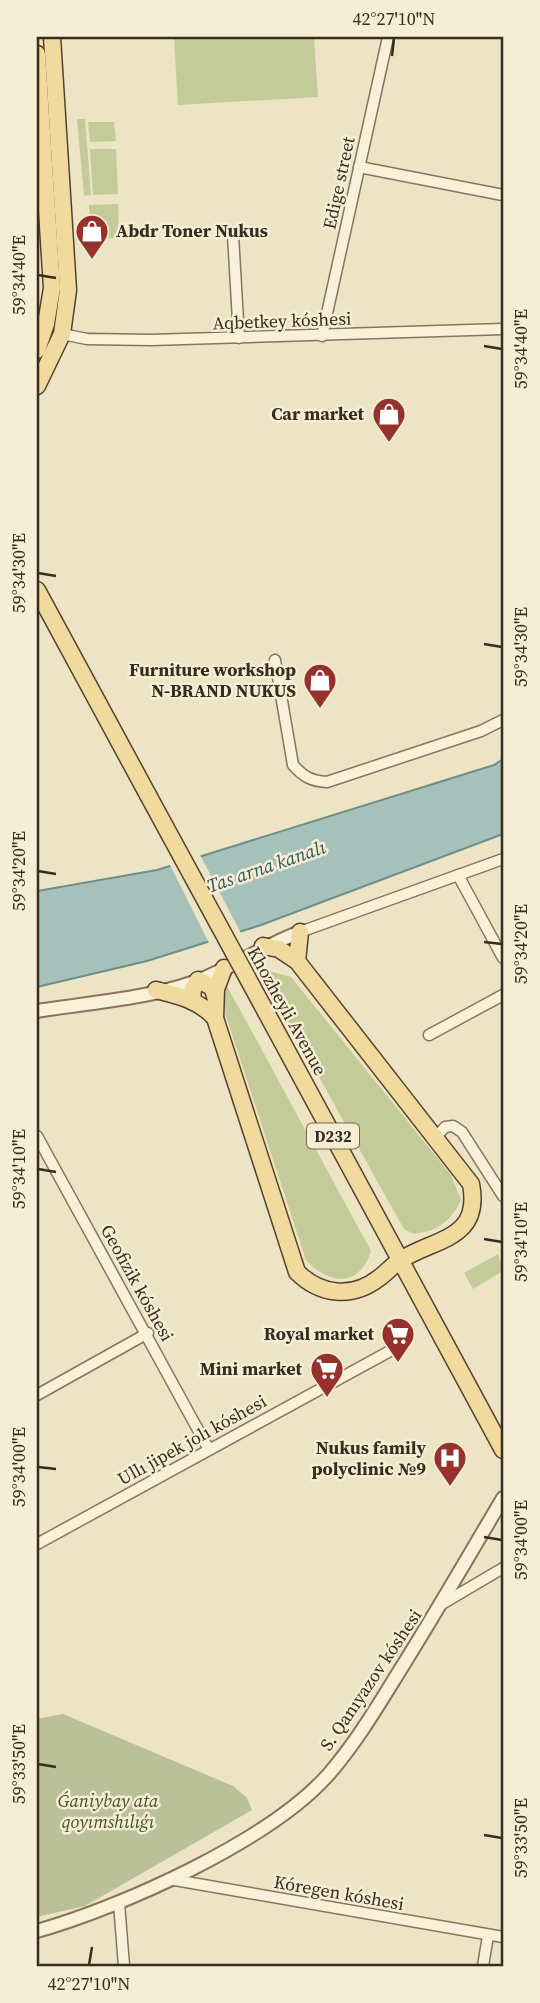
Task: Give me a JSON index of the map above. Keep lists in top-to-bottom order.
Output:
{
  "streets": {
    "main road": ["Khozheyli Avenue", "D232"],
    "street": [
      "Edige street",
      "Aqbetkey kóshesi",
      "Geofizik kóshesi",
      "Ullı jipek jolı kóshesi",
      "S. Qanıyazov kóshesi",
      "Kóregen kóshesi"
    ]
  },
  "crossings": [
    ["Edige street", "Aqbetkey kóshesi"],
    ["Geofizik kóshesi", "Ullı jipek jolı kóshesi"],
    ["S. Qanıyazov kóshesi", "Kóregen kóshesi"]
  ],
  "water": ["Tas arna kanalı"],
  "parks": ["Ǵaniybay ata qoyımshılıǵı"],
  "places": {
    "shop": ["Abdr Toner Nukus", "Car market", "Furniture workshop N-BRAND NUKUS"],
    "supermarket": ["Royal market", "Mini market"],
    "hospital": ["Nukus family polyclinic №9"]
  },
  "coordinates": [
    "42°27'10\"N",
    "59°34'40\"E",
    "59°34'30\"E",
    "59°34'20\"E",
    "59°34'10\"E",
    "59°34'00\"E",
    "59°33'50\"E"
  ]
}
